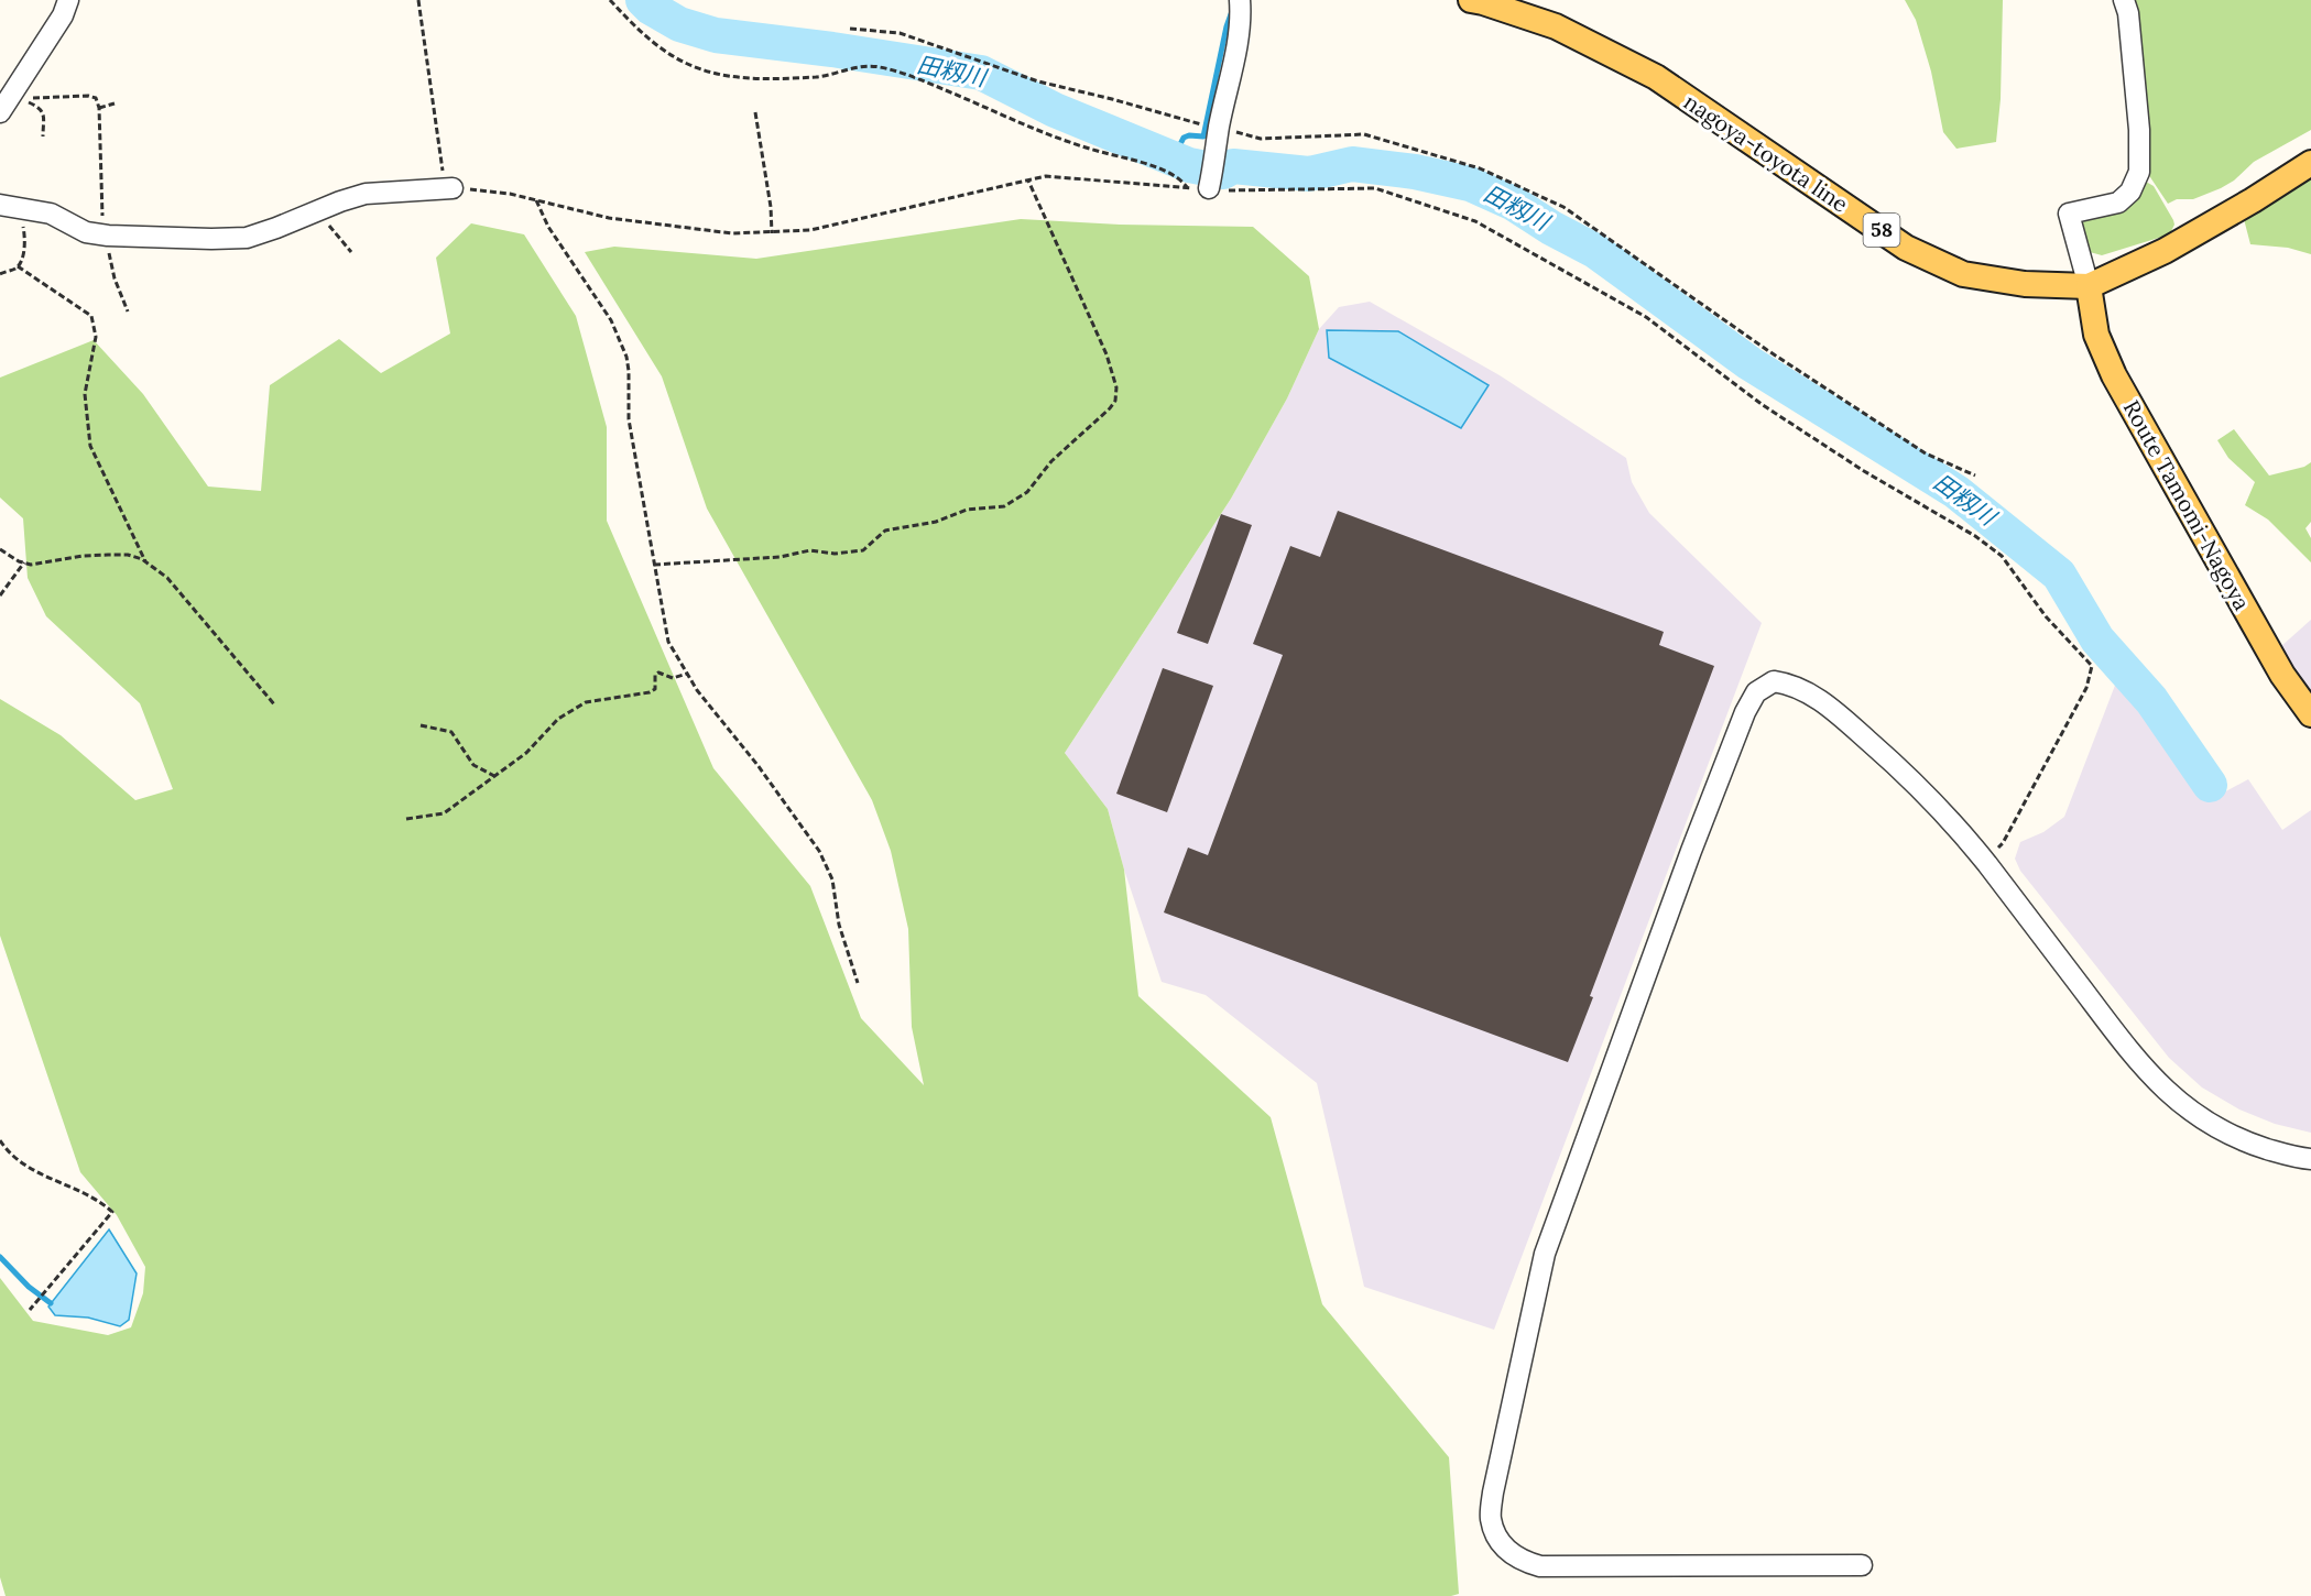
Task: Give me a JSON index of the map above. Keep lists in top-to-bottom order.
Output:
{
  "streets": {
    "main road": ["nagoya-toyota line", "58", "Route Tamomi-Nagoya"]
  },
  "crossings": [
    ["nagoya-toyota line", "Route Tamomi-Nagoya"]
  ],
  "water": ["田籾川"]
}
